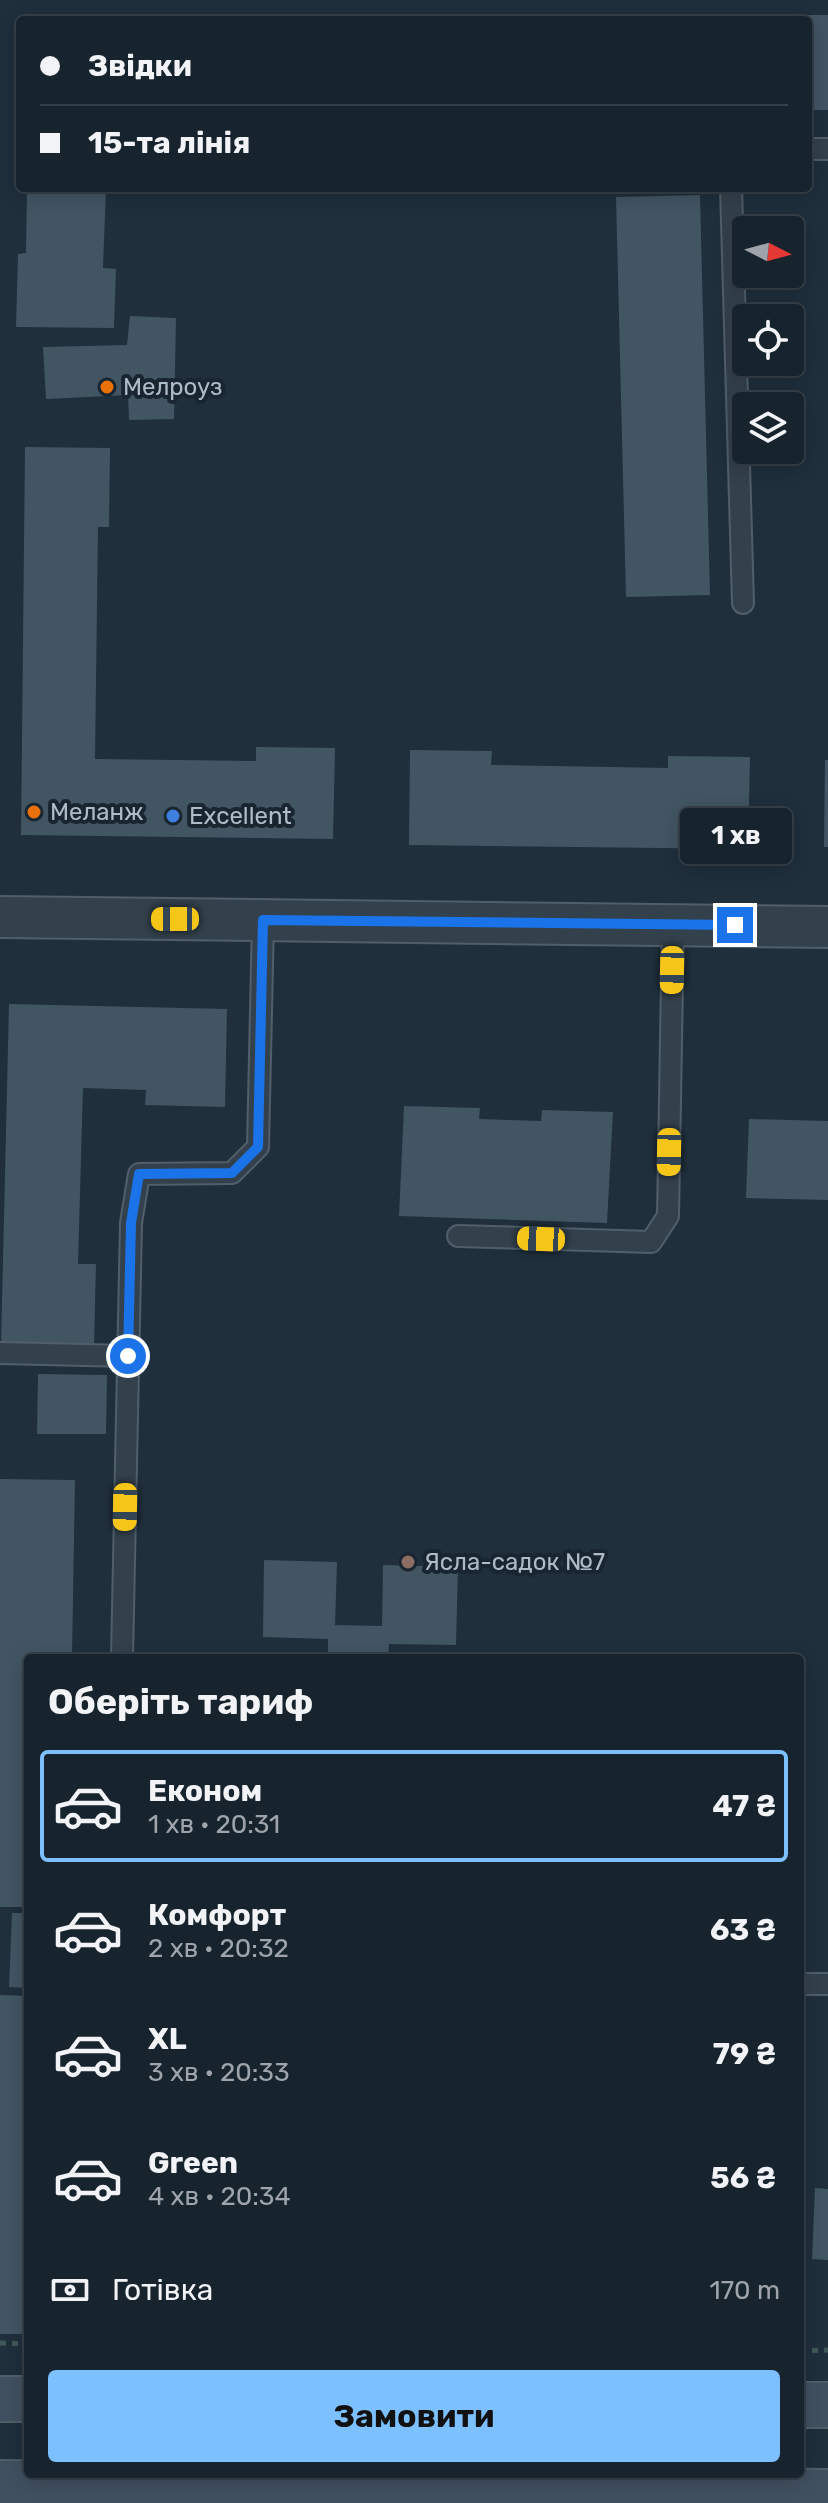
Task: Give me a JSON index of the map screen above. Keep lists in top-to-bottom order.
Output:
{
  "places": [
    "Мелроуз",
    "Меланж",
    "Excellent",
    "Ясла-садок №7"
  ],
  "north": "right",
  "page": {
    "banner": ["Звідки", "15-та лінія"],
    "bubble": "1 хв",
    "heading": "Оберіть тариф",
    "list": [
      {
        "name": "Економ",
        "note": "1 хв · 20:31",
        "value": "47 ₴"
      },
      {
        "name": "Комфорт",
        "note": "2 хв · 20:32",
        "value": "63 ₴"
      },
      {
        "name": "XL",
        "note": "3 хв · 20:33",
        "value": "79 ₴"
      },
      {
        "name": "Green",
        "note": "4 хв · 20:34",
        "value": "56 ₴"
      }
    ],
    "pay": ["Готівка", "170 m"],
    "buttons": "Замовити"
  }
}
